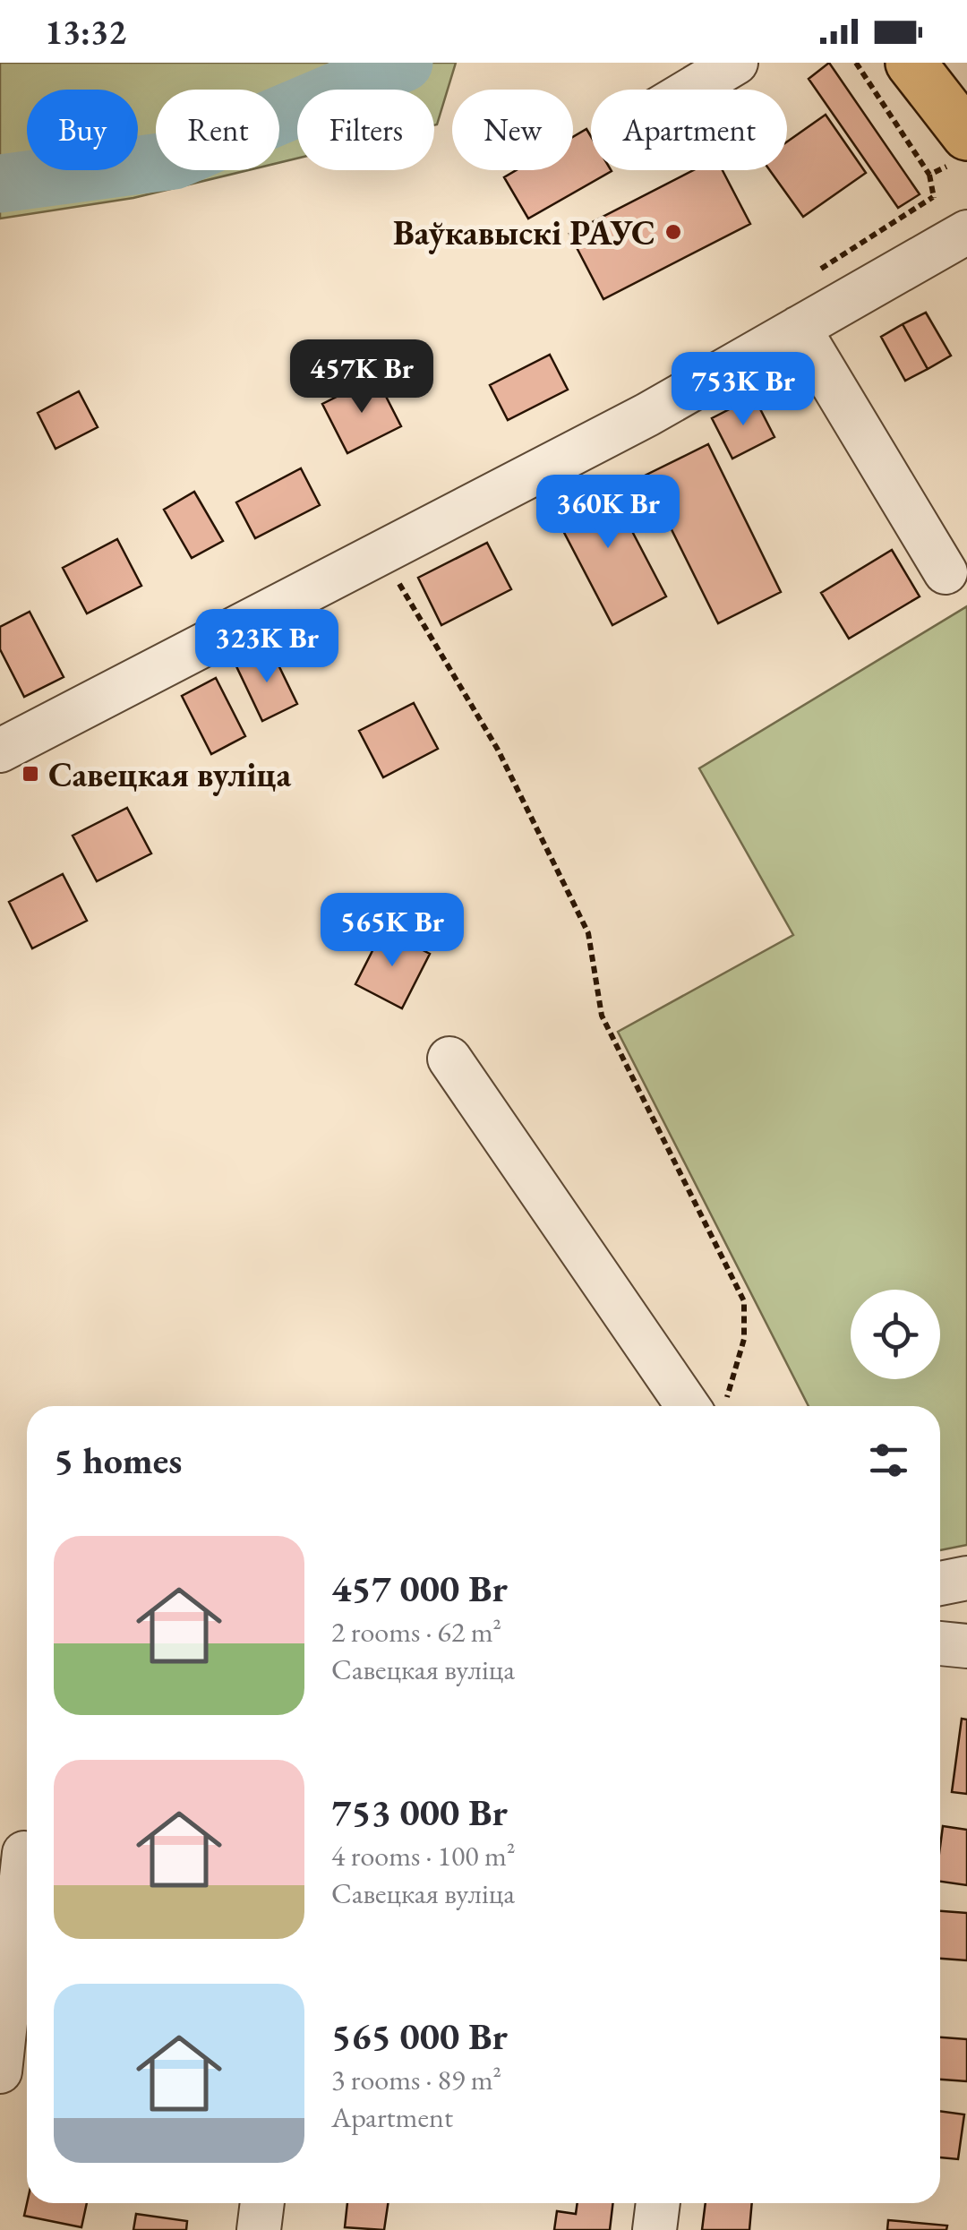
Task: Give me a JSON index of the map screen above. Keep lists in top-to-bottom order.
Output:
{
  "places": {
    "other": ["Ваўкавыскі РАУС"],
    "transit": ["Савецкая вуліца"]
  },
  "page": {
    "status": "13:32",
    "chip": [
      "Buy",
      "Rent",
      "Filters",
      "New",
      "Apartment"
    ],
    "price": [
      "457K Br",
      "753K Br",
      "360K Br",
      "323K Br",
      "565K Br"
    ],
    "heading": "5 homes",
    "list": [
      {
        "name": "457 000 Br",
        "note": "2 rooms · 62 m² · Савецкая вуліца"
      },
      {
        "name": "753 000 Br",
        "note": "4 rooms · 100 m² · Савецкая вуліца"
      },
      {
        "name": "565 000 Br",
        "note": "3 rooms · 89 m² · Apartment"
      }
    ]
  }
}
